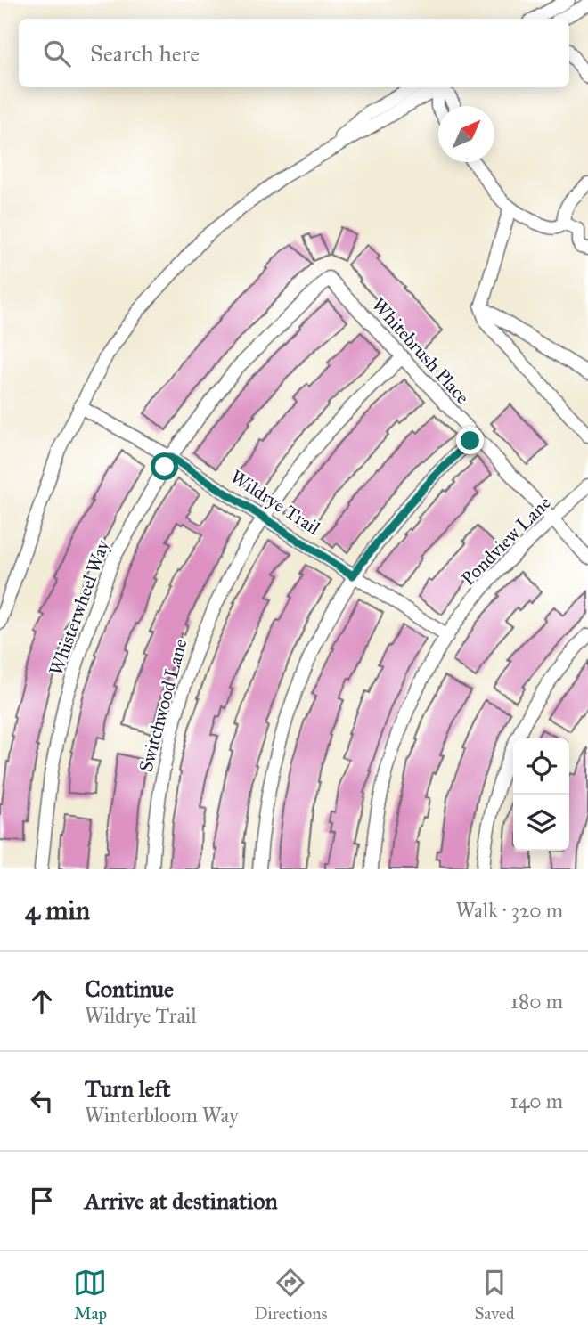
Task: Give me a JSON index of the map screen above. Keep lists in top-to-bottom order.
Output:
{
  "streets": {
    "street": [
      "Whitebrush Place",
      "Wildrye Trail",
      "Pondview Lane",
      "Whisterwheel Way",
      "Switchwood Lane"
    ]
  },
  "crossings": [
    ["Whitebrush Place", "Pondview Lane"],
    ["Whitebrush Place", "Whisterwheel Way"],
    ["Whitebrush Place", "Switchwood Lane"],
    ["Wildrye Trail", "Pondview Lane"],
    ["Wildrye Trail", "Whisterwheel Way"],
    ["Wildrye Trail", "Switchwood Lane"]
  ],
  "north": "top right",
  "page": {
    "search": "Search here",
    "heading": ["4 min", "Walk · 320 m"],
    "list": [
      ["Continue", "Wildrye Trail", "180 m"],
      ["Turn left", "Winterbloom Way", "140 m"],
      "Arrive at destination"
    ],
    "nav": ["Map", "Directions", "Saved"]
  }
}
